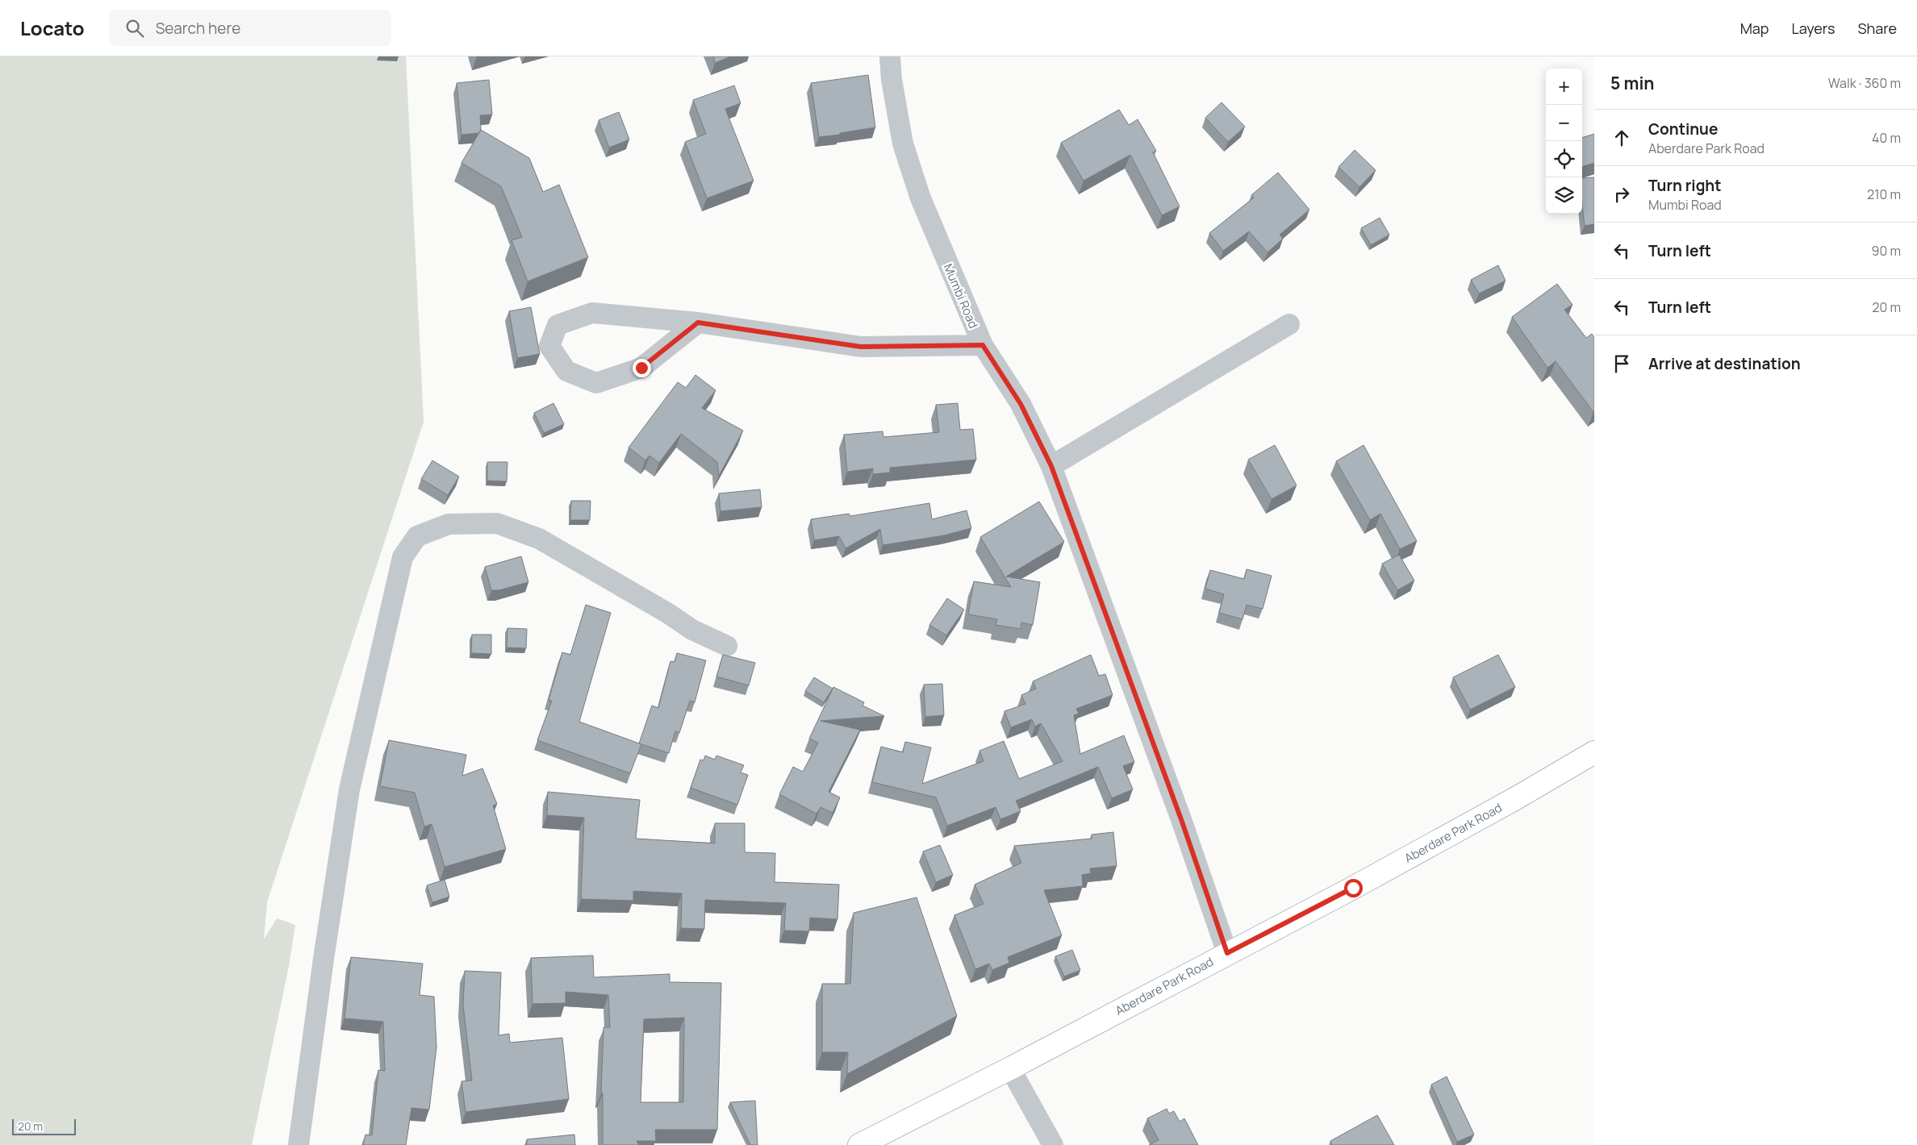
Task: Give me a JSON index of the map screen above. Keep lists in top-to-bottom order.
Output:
{
  "streets": {
    "street": ["Mumbi Road", "Aberdare Park Road"]
  },
  "crossings": [
    ["Mumbi Road", "Aberdare Park Road"]
  ],
  "scale_bar": "20 m",
  "page": {
    "header": "Locato",
    "search": "Search here",
    "nav": ["Map", "Layers", "Share"],
    "heading": ["5 min", "Walk · 360 m"],
    "map_buttons": ["+", "−"],
    "list": [
      ["Continue", "Aberdare Park Road", "40 m"],
      ["Turn right", "Mumbi Road", "210 m"],
      ["Turn left", "90 m"],
      ["Turn left", "20 m"],
      "Arrive at destination"
    ],
    "scale": "20 m"
  }
}
